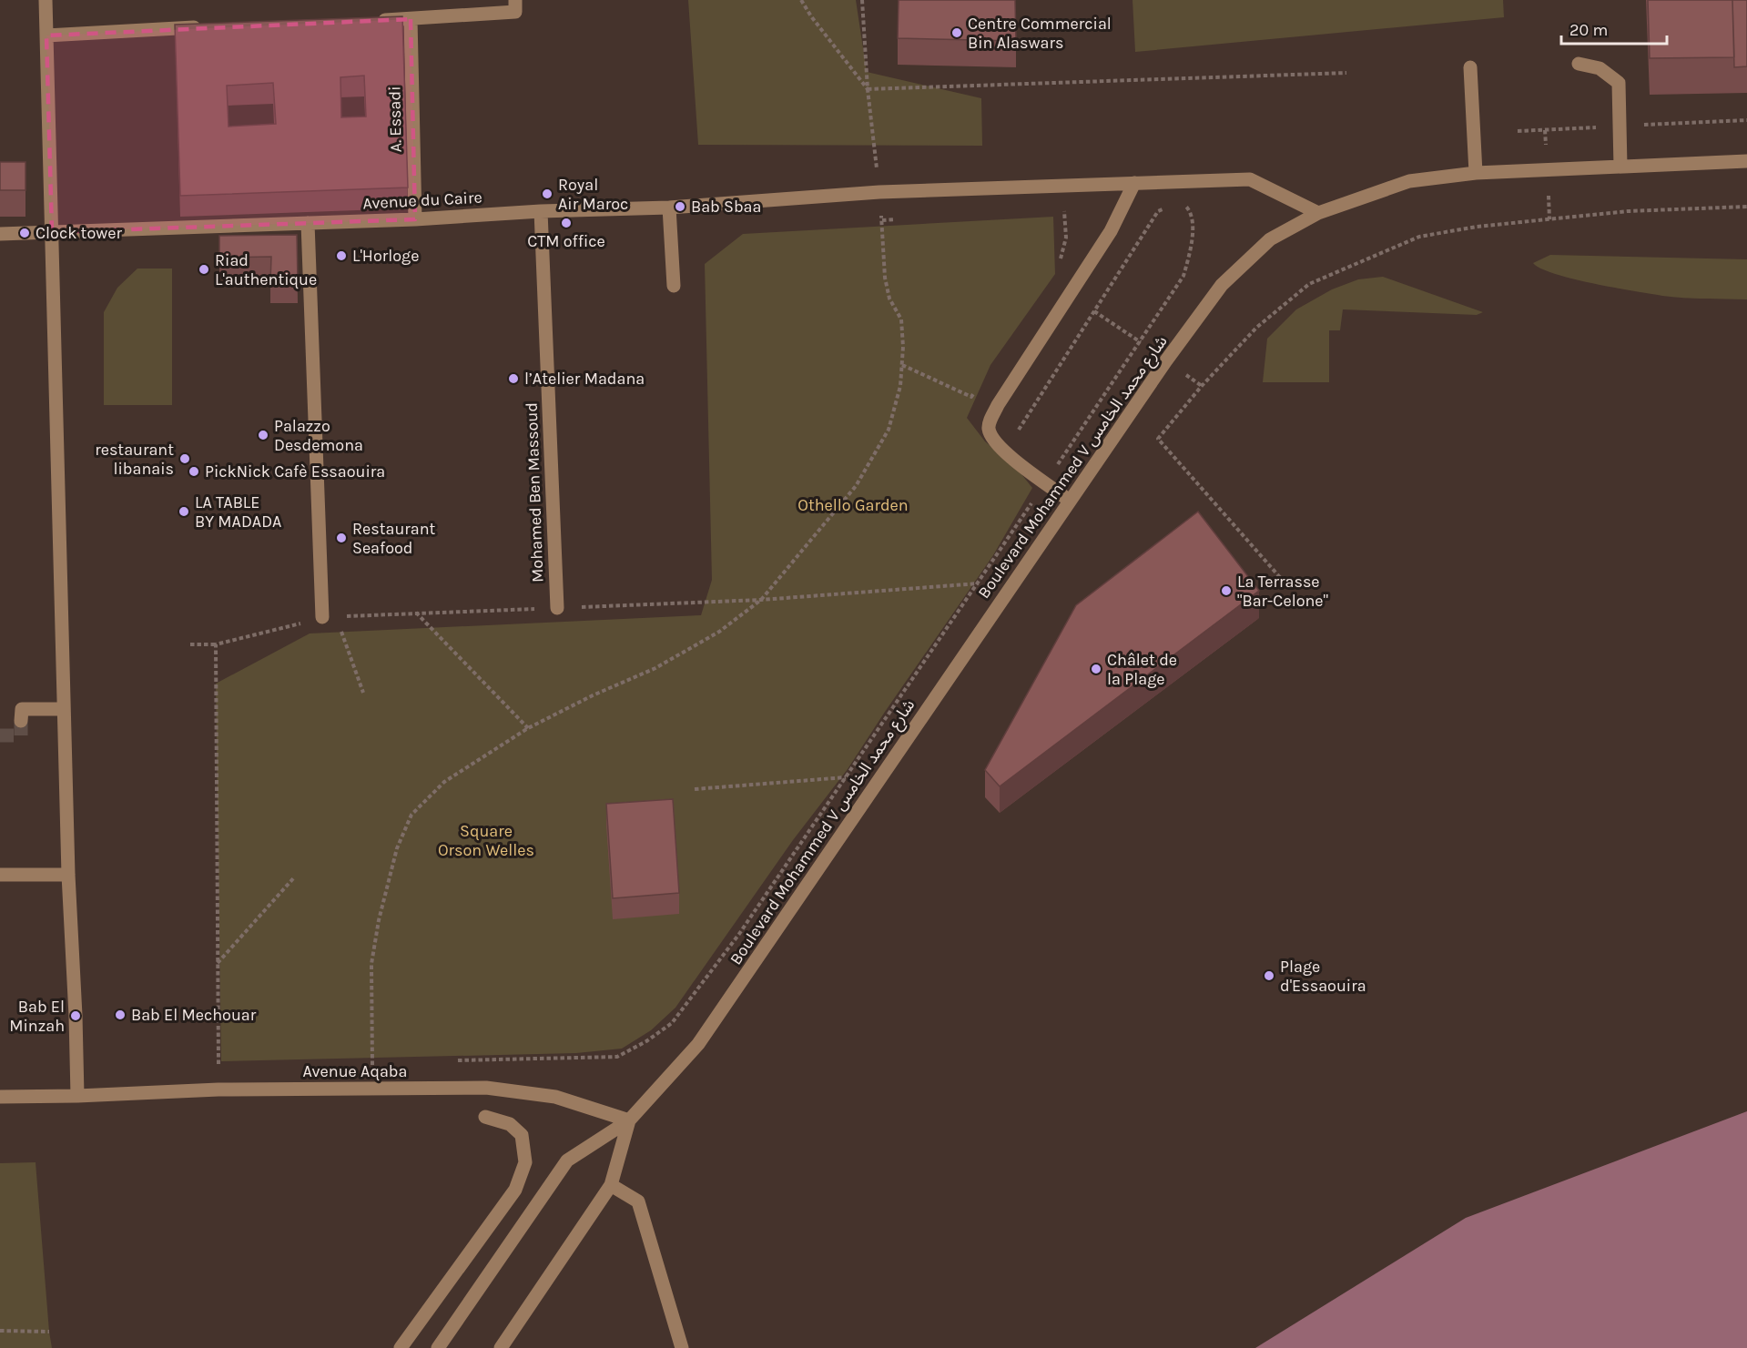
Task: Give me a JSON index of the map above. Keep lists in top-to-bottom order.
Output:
{
  "streets": {
    "street": [
      "A. Essadi",
      "Avenue du Caire",
      "Boulevard Mohammed V شارع محمد الخامس",
      "Mohamed Ben Massoud",
      "Avenue Aqaba"
    ]
  },
  "crossings": [
    ["A. Essadi", "Avenue du Caire"],
    ["Avenue du Caire", "Boulevard Mohammed V شارع محمد الخامس"],
    ["Avenue du Caire", "Mohamed Ben Massoud"],
    ["Boulevard Mohammed V شارع محمد الخامس", "Avenue Aqaba"]
  ],
  "parks": ["Othello Garden", "Square Orson Welles"],
  "places": [
    "Centre Commercial Bin Alaswars",
    "Royal Air Maroc",
    "Bab Sbaa",
    "CTM office",
    "Clock tower",
    "L'Horloge",
    "Riad L'authentique",
    "l’Atelier Madana",
    "Palazzo Desdemona",
    "restaurant libanais",
    "PickNick Cafè Essaouira",
    "LA TABLE BY MADADA",
    "Restaurant Seafood",
    "La Terrasse \"Bar-Celone\"",
    "Châlet de la Plage",
    "Plage d'Essaouira",
    "Bab El Mechouar",
    "Bab El Minzah"
  ],
  "scale_bar": "20 m"
}
